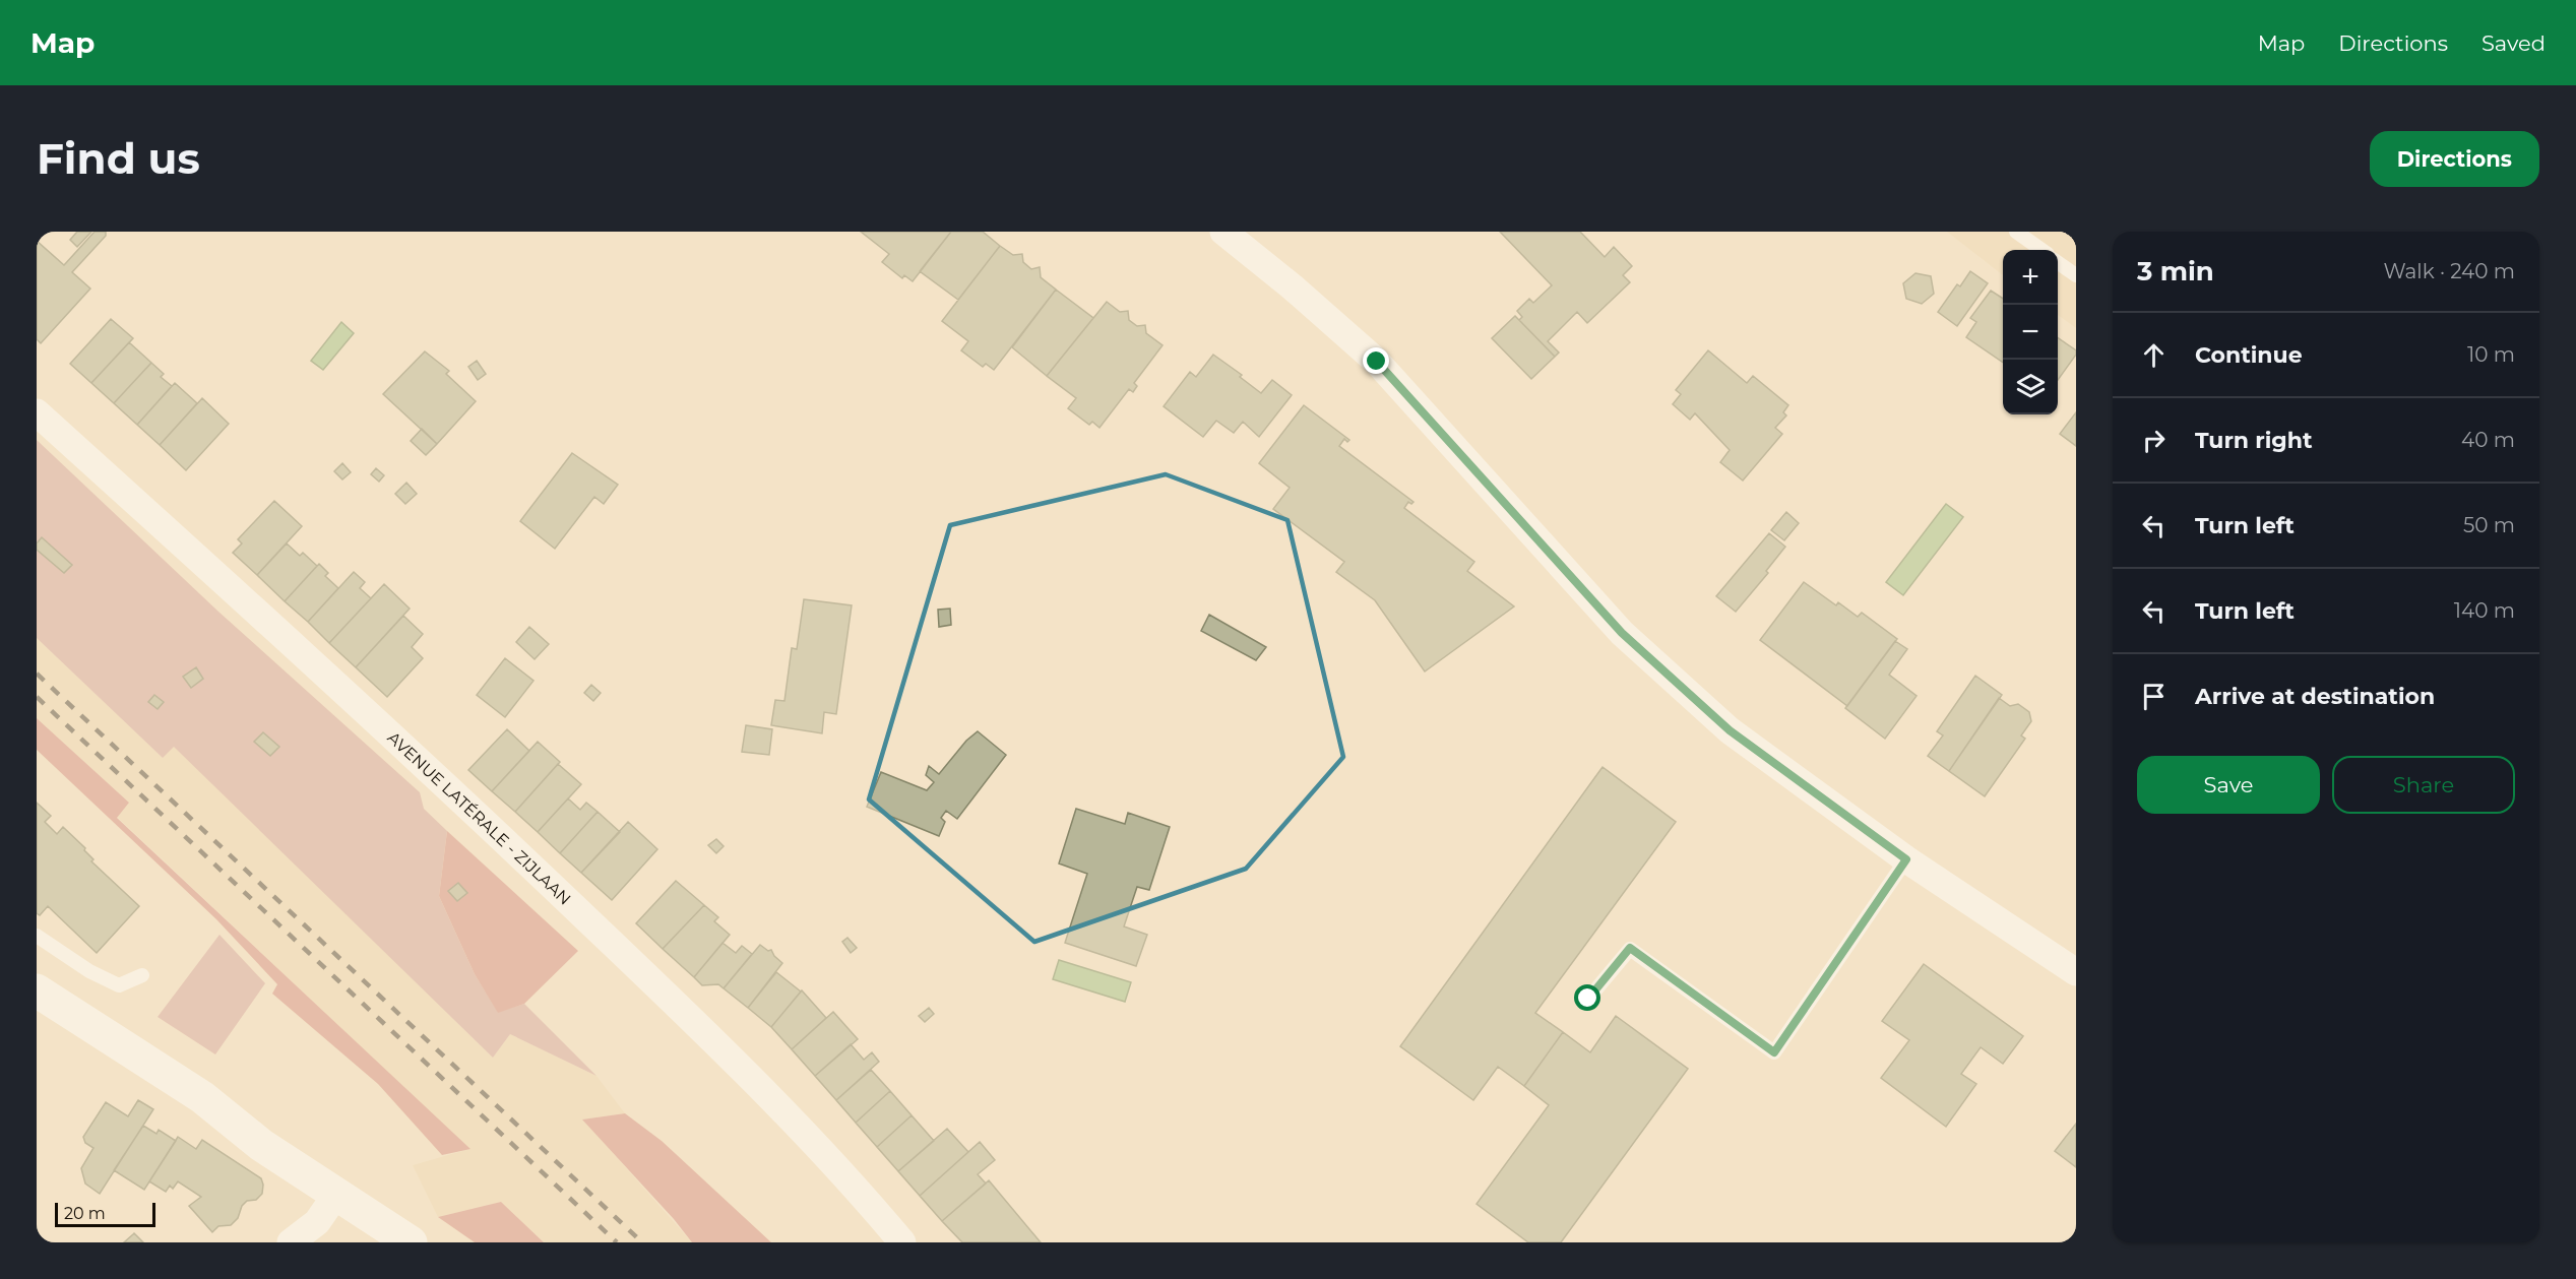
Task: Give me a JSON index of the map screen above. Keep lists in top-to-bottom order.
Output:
{
  "streets": {
    "street": ["AVENUE LATÉRALE - ZIJLAAN"]
  },
  "scale_bar": "20 m",
  "page": {
    "header": "Map",
    "nav": ["Map", "Directions", "Saved"],
    "buttons": [
      "Directions",
      ["Save", "Share"]
    ],
    "title": "Find us",
    "heading": ["3 min", "Walk · 240 m"],
    "map_buttons": ["+", "−"],
    "list": [
      ["Continue", "10 m"],
      ["Turn right", "40 m"],
      ["Turn left", "50 m"],
      ["Turn left", "140 m"],
      "Arrive at destination"
    ],
    "scale": "20 m"
  }
}
